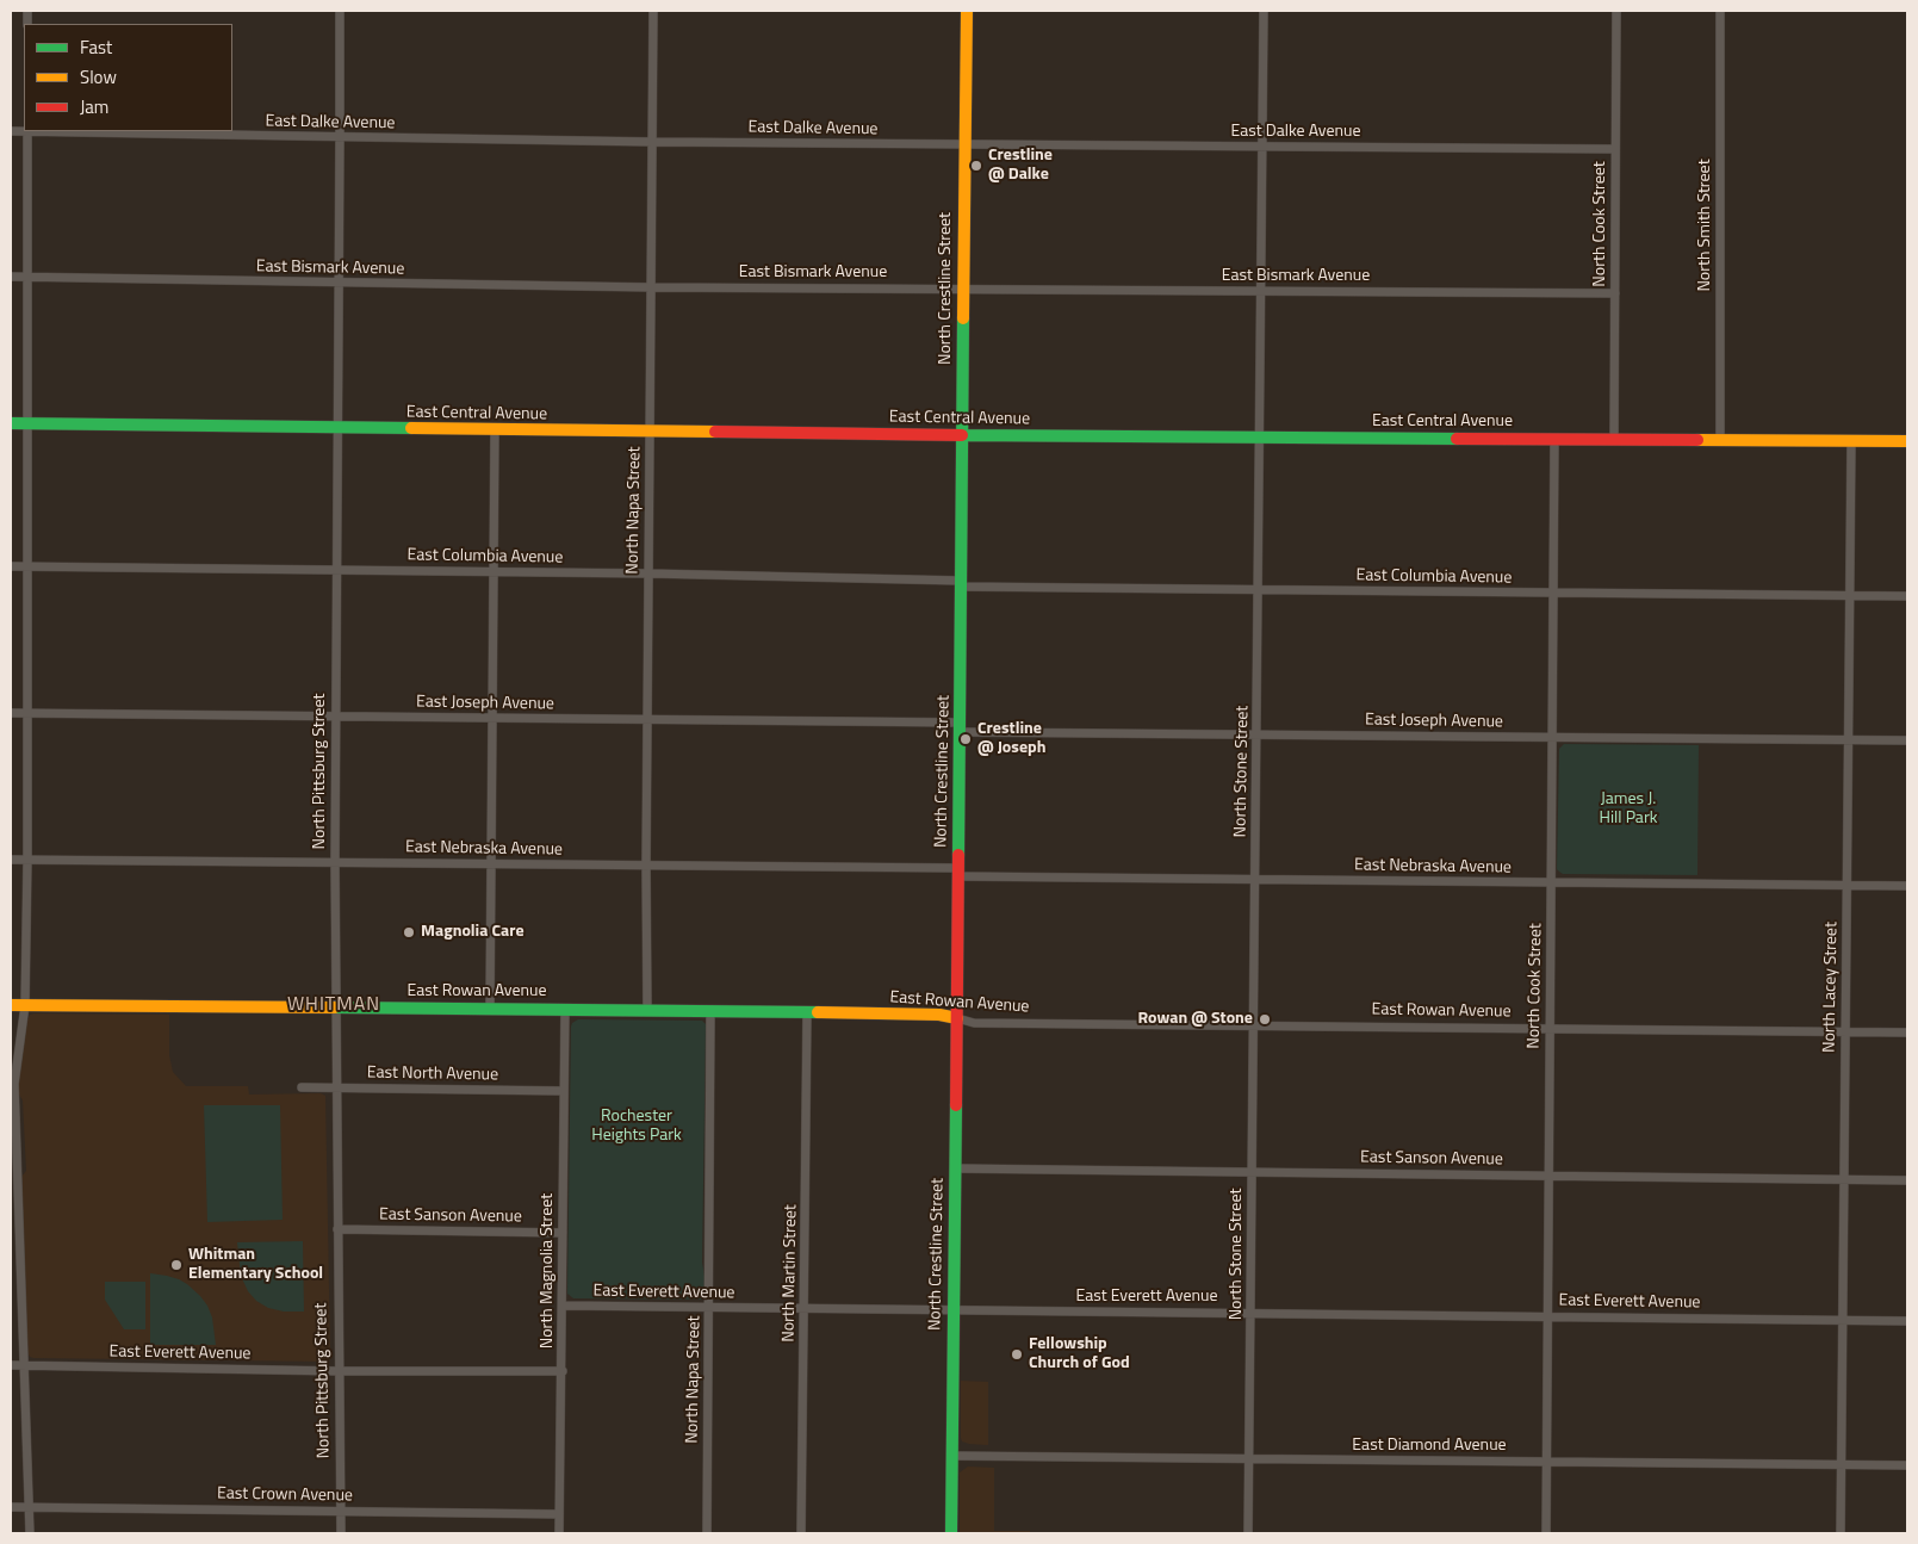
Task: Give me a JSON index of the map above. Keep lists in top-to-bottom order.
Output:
{
  "streets": {
    "street": [
      "East Dalke Avenue",
      "North Cook Street",
      "North Smith Street",
      "East Bismark Avenue",
      "North Crestline Street",
      "East Central Avenue",
      "North Napa Street",
      "East Columbia Avenue",
      "East Joseph Avenue",
      "North Pittsburg Street",
      "North Stone Street",
      "East Nebraska Avenue",
      "North Lacey Street",
      "East Rowan Avenue",
      "East North Avenue",
      "East Sanson Avenue",
      "North Magnolia Street",
      "North Martin Street",
      "East Everett Avenue",
      "East Diamond Avenue",
      "East Crown Avenue"
    ]
  },
  "crossings": [
    ["East Dalke Avenue", "North Cook Street"],
    ["East Dalke Avenue", "North Crestline Street"],
    ["East Dalke Avenue", "North Napa Street"],
    ["East Dalke Avenue", "North Pittsburg Street"],
    ["East Dalke Avenue", "North Stone Street"],
    ["North Cook Street", "East Bismark Avenue"],
    ["North Cook Street", "East Central Avenue"],
    ["North Cook Street", "East Columbia Avenue"],
    ["North Cook Street", "East Joseph Avenue"],
    ["North Cook Street", "East Nebraska Avenue"],
    ["North Cook Street", "East Rowan Avenue"],
    ["North Cook Street", "East Sanson Avenue"],
    ["North Cook Street", "East Everett Avenue"],
    ["North Cook Street", "East Diamond Avenue"],
    ["North Smith Street", "East Central Avenue"],
    ["East Bismark Avenue", "North Crestline Street"],
    ["East Bismark Avenue", "North Napa Street"],
    ["East Bismark Avenue", "North Pittsburg Street"],
    ["East Bismark Avenue", "North Stone Street"],
    ["North Crestline Street", "East Central Avenue"],
    ["North Crestline Street", "East Columbia Avenue"],
    ["North Crestline Street", "East Joseph Avenue"],
    ["North Crestline Street", "East Nebraska Avenue"],
    ["North Crestline Street", "East Rowan Avenue"],
    ["North Crestline Street", "East Sanson Avenue"],
    ["North Crestline Street", "East Everett Avenue"],
    ["North Crestline Street", "East Diamond Avenue"],
    ["East Central Avenue", "North Napa Street"],
    ["East Central Avenue", "North Pittsburg Street"],
    ["East Central Avenue", "North Stone Street"],
    ["East Central Avenue", "North Lacey Street"],
    ["North Napa Street", "East Columbia Avenue"],
    ["North Napa Street", "East Joseph Avenue"],
    ["North Napa Street", "East Nebraska Avenue"],
    ["North Napa Street", "East Rowan Avenue"],
    ["North Napa Street", "East Everett Avenue"],
    ["East Columbia Avenue", "North Pittsburg Street"],
    ["East Columbia Avenue", "North Stone Street"],
    ["East Columbia Avenue", "North Lacey Street"],
    ["East Joseph Avenue", "North Pittsburg Street"],
    ["East Joseph Avenue", "North Stone Street"],
    ["East Joseph Avenue", "North Lacey Street"],
    ["North Pittsburg Street", "East Nebraska Avenue"],
    ["North Pittsburg Street", "East Rowan Avenue"],
    ["North Pittsburg Street", "East North Avenue"],
    ["North Pittsburg Street", "East Sanson Avenue"],
    ["North Pittsburg Street", "East Everett Avenue"],
    ["North Pittsburg Street", "East Crown Avenue"],
    ["North Stone Street", "East Nebraska Avenue"],
    ["North Stone Street", "East Rowan Avenue"],
    ["North Stone Street", "East Sanson Avenue"],
    ["North Stone Street", "East Everett Avenue"],
    ["North Stone Street", "East Diamond Avenue"],
    ["East Nebraska Avenue", "North Lacey Street"],
    ["North Lacey Street", "East Rowan Avenue"],
    ["North Lacey Street", "East Sanson Avenue"],
    ["North Lacey Street", "East Everett Avenue"],
    ["North Lacey Street", "East Diamond Avenue"],
    ["East Rowan Avenue", "North Magnolia Street"],
    ["East Rowan Avenue", "North Martin Street"],
    ["East North Avenue", "North Magnolia Street"],
    ["East Sanson Avenue", "North Magnolia Street"],
    ["North Magnolia Street", "East Everett Avenue"],
    ["North Magnolia Street", "East Crown Avenue"],
    ["North Martin Street", "East Everett Avenue"]
  ],
  "districts": ["WHITMAN"],
  "parks": ["James J. Hill Park", "Rochester Heights Park"],
  "places": [
    "Crestline @ Dalke",
    "Crestline @ Joseph",
    "Magnolia Care",
    "Rowan @ Stone",
    "Whitman Elementary School",
    "Fellowship Church of God"
  ],
  "legend": ["Fast", "Slow", "Jam"]
}
